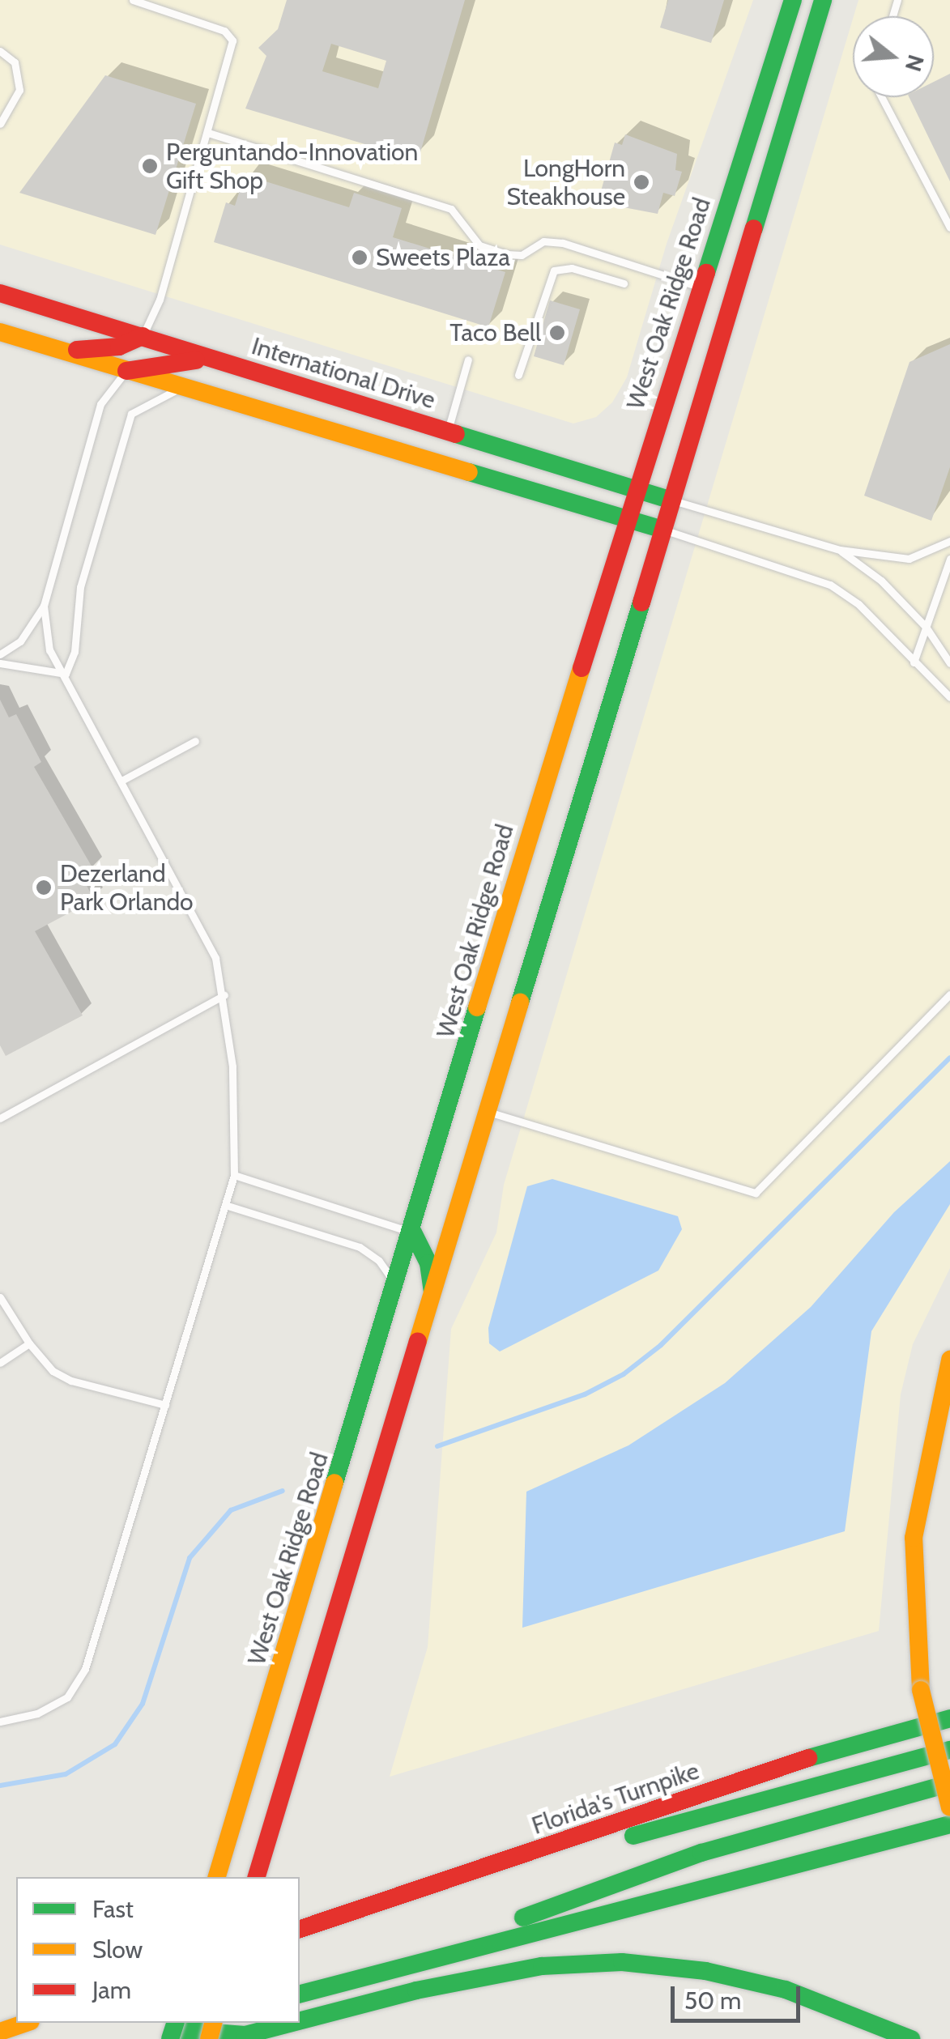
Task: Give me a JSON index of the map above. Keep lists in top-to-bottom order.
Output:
{
  "streets": {
    "main road": ["West Oak Ridge Road", "International Drive", "Florida's Turnpike"]
  },
  "crossings": [
    ["West Oak Ridge Road", "International Drive"]
  ],
  "places": [
    "Perguntando-Innovation Gift Shop",
    "LongHorn Steakhouse",
    "Sweets Plaza",
    "Taco Bell",
    "Dezerland Park Orlando"
  ],
  "legend": ["Fast", "Slow", "Jam"],
  "scale_bar": "50 m",
  "north": "right"
}
